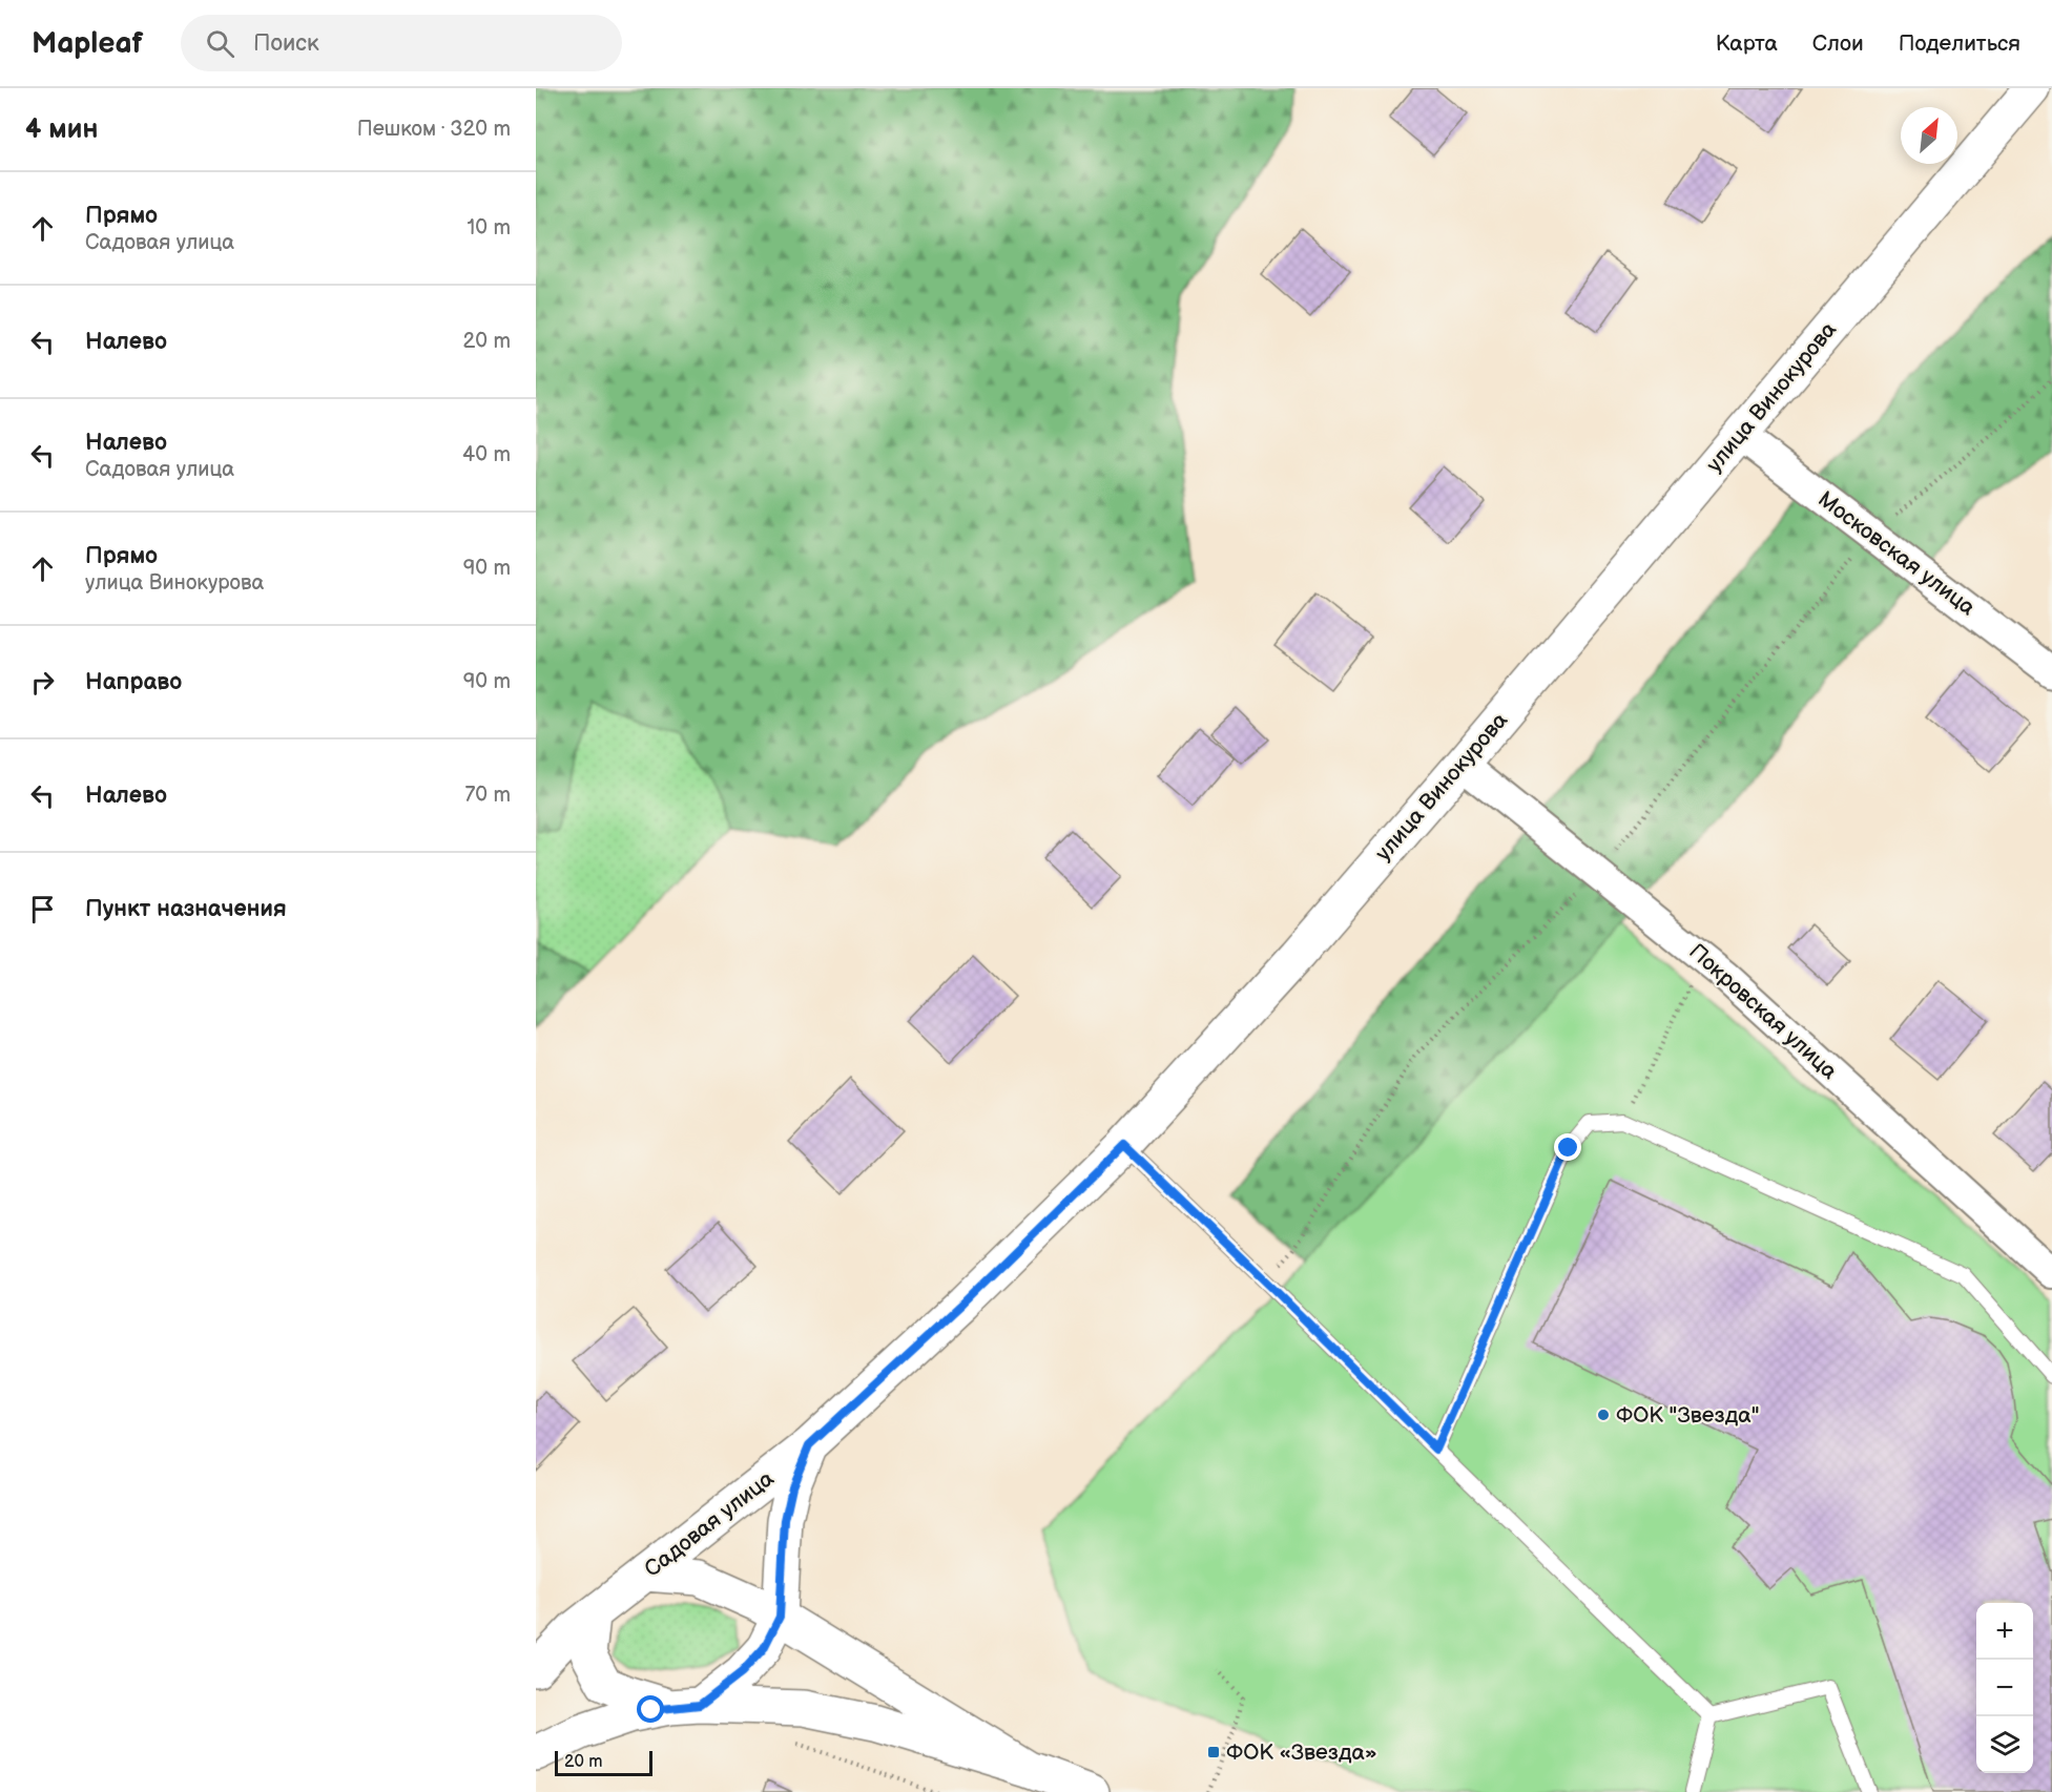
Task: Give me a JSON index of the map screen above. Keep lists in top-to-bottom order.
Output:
{
  "streets": {
    "main road": ["улица Винокурова", "Садовая улица"],
    "street": ["Московская улица", "Покровская улица"]
  },
  "crossings": [
    ["улица Винокурова", "Московская улица"],
    ["улица Винокурова", "Покровская улица"],
    ["улица Винокурова", "Садовая улица"]
  ],
  "places": {
    "other": ["ФОК \"Звезда\""],
    "transit": ["ФОК «Звезда»"]
  },
  "scale_bar": "20 m",
  "north": "top right",
  "page": {
    "header": "Mapleaf",
    "search": "Поиск",
    "nav": ["Карта", "Слои", "Поделиться"],
    "heading": ["4 мин", "Пешком · 320 m"],
    "list": [
      ["Прямо", "Садовая улица", "10 m"],
      ["Налево", "20 m"],
      ["Налево", "Садовая улица", "40 m"],
      ["Прямо", "улица Винокурова", "90 m"],
      ["Направо", "90 m"],
      ["Налево", "70 m"],
      "Пункт назначения"
    ],
    "map_buttons": ["+", "−"],
    "scale": "20 m"
  }
}
